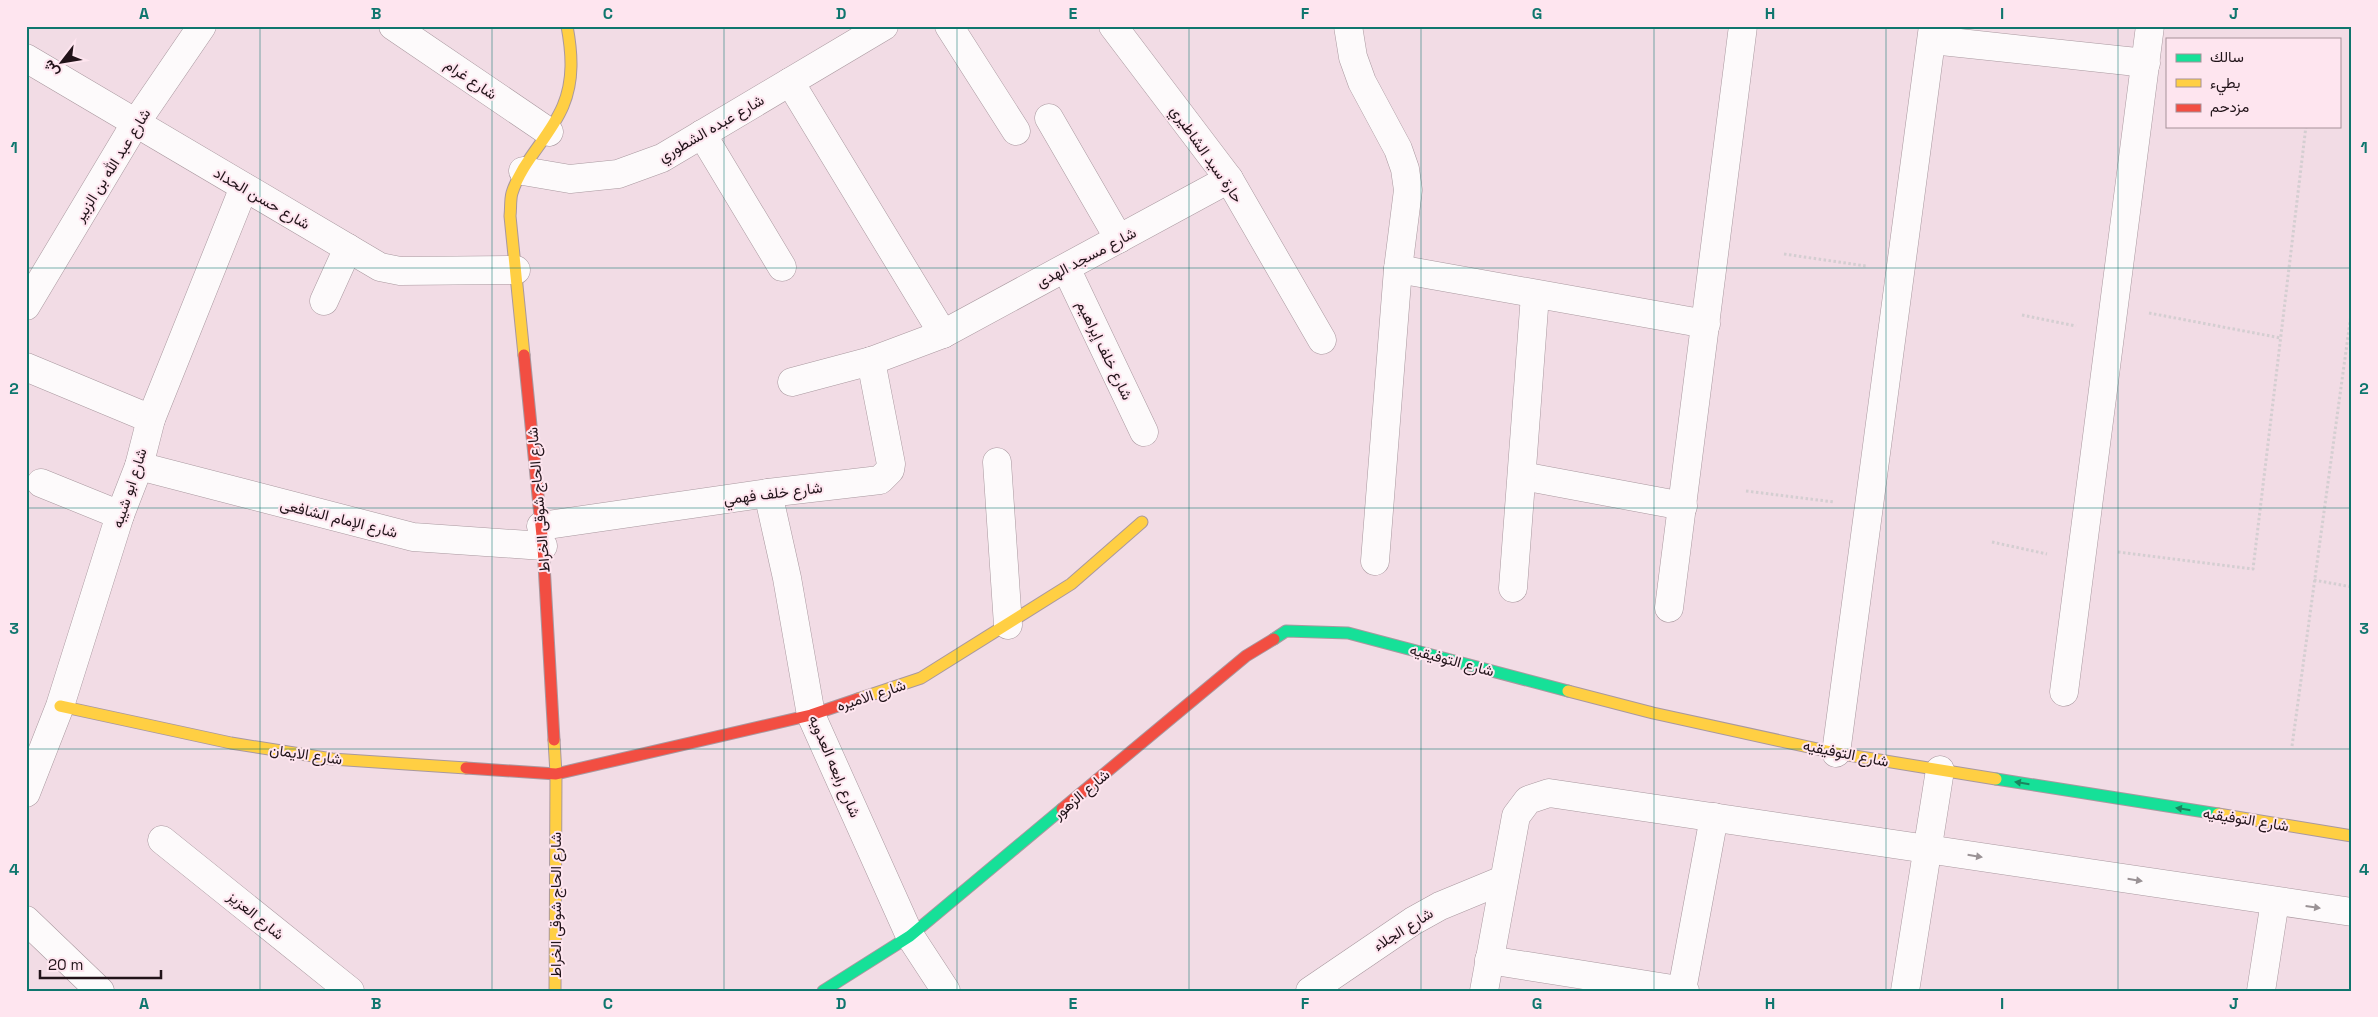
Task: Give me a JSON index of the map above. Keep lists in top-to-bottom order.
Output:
{
  "streets": {
    "street": [
      "شارع غرام",
      "شارع عبده الشطوري",
      "حارة سيد الشاطيري",
      "شارع عبد الله بن الزبير",
      "شارع حسن الحداد",
      "شارع مسجد الهدى",
      "شارع خلف إبراهيم",
      "شارع ابو شيبه",
      "شارع خلف فهمي",
      "شارع الحاج شوقى الخراط",
      "شارع الإمام الشافعى",
      "شارع التوفيقيه",
      "شارع الاميره",
      "شارع الايمان",
      "شارع رابعه العدويه",
      "شارع الزهور",
      "شارع العزيز",
      "شارع الجلاء"
    ]
  },
  "crossings": [
    ["شارع غرام", "شارع الحاج شوقى الخراط"],
    ["شارع عبده الشطوري", "شارع الحاج شوقى الخراط"],
    ["حارة سيد الشاطيري", "شارع مسجد الهدى"],
    ["شارع عبد الله بن الزبير", "شارع حسن الحداد"],
    ["شارع حسن الحداد", "شارع ابو شيبه"],
    ["شارع حسن الحداد", "شارع الحاج شوقى الخراط"],
    ["شارع مسجد الهدى", "شارع خلف إبراهيم"],
    ["شارع مسجد الهدى", "شارع خلف فهمي"],
    ["شارع ابو شيبه", "شارع الإمام الشافعى"],
    ["شارع ابو شيبه", "شارع الايمان"],
    ["شارع خلف فهمي", "شارع الحاج شوقى الخراط"],
    ["شارع خلف فهمي", "شارع الإمام الشافعى"],
    ["شارع خلف فهمي", "شارع رابعه العدويه"],
    ["شارع الحاج شوقى الخراط", "شارع الإمام الشافعى"],
    ["شارع الحاج شوقى الخراط", "شارع الاميره"],
    ["شارع الحاج شوقى الخراط", "شارع الايمان"],
    ["شارع التوفيقيه", "شارع الزهور"],
    ["شارع الاميره", "شارع الايمان"],
    ["شارع الاميره", "شارع رابعه العدويه"],
    ["شارع رابعه العدويه", "شارع الزهور"]
  ],
  "legend": ["سالك", "بطيء", "مزدحم"],
  "scale_bar": "20 m",
  "north": "bottom left",
  "grid": {
    "columns": [
      "A",
      "B",
      "C",
      "D",
      "E",
      "F",
      "G",
      "H",
      "I",
      "J"
    ],
    "rows": [
      "1",
      "2",
      "3",
      "4"
    ]
  }
}
